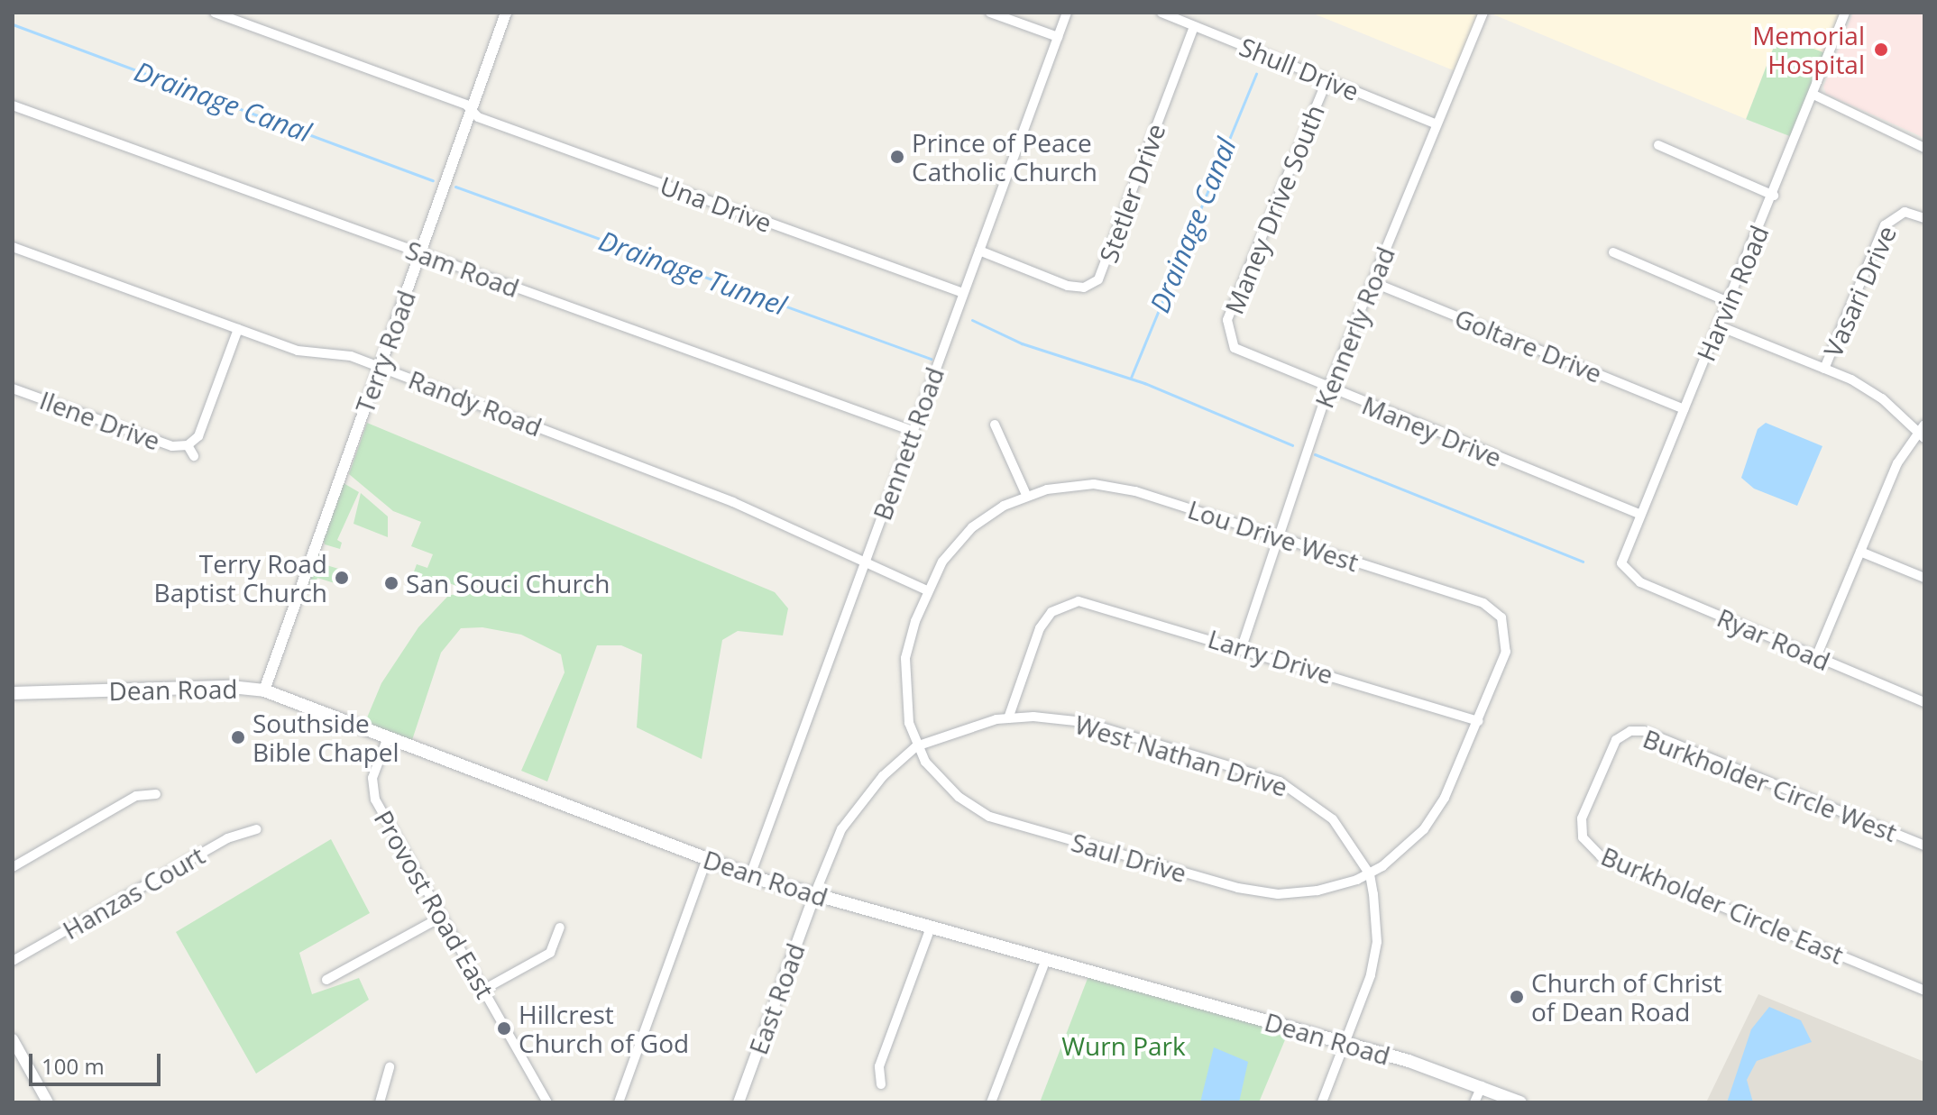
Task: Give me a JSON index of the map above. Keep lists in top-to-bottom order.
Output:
{
  "streets": {
    "main road": ["Dean Road"],
    "street": [
      "Shull Drive",
      "Stetler Drive",
      "Una Drive",
      "Maney Drive South",
      "Sam Road",
      "Vasari Drive",
      "Harvin Road",
      "Kennerly Road",
      "Goltare Drive",
      "Terry Road",
      "Randy Road",
      "Ilene Drive",
      "Maney Drive",
      "Bennett Road",
      "Lou Drive West",
      "Ryar Road",
      "Larry Drive",
      "West Nathan Drive",
      "Burkholder Circle West",
      "Saul Drive",
      "Hanzas Court",
      "Provost Road East",
      "Burkholder Circle East",
      "East Road"
    ]
  },
  "crossings": [
    ["Shull Drive", "Stetler Drive"],
    ["Shull Drive", "Maney Drive South"],
    ["Shull Drive", "Kennerly Road"],
    ["Stetler Drive", "Bennett Road"],
    ["Una Drive", "Terry Road"],
    ["Una Drive", "Bennett Road"],
    ["Maney Drive South", "Maney Drive"],
    ["Sam Road", "Terry Road"],
    ["Sam Road", "Bennett Road"],
    ["Harvin Road", "Goltare Drive"],
    ["Harvin Road", "Maney Drive"],
    ["Harvin Road", "Ryar Road"],
    ["Kennerly Road", "Goltare Drive"],
    ["Kennerly Road", "Maney Drive"],
    ["Kennerly Road", "Lou Drive West"],
    ["Kennerly Road", "Larry Drive"],
    ["Terry Road", "Randy Road"],
    ["Terry Road", "Dean Road"],
    ["Randy Road", "Bennett Road"],
    ["Randy Road", "Lou Drive West"],
    ["Bennett Road", "Dean Road"],
    ["Lou Drive West", "Larry Drive"],
    ["Lou Drive West", "West Nathan Drive"],
    ["Lou Drive West", "Saul Drive"],
    ["Larry Drive", "West Nathan Drive"],
    ["Dean Road", "Provost Road East"],
    ["Dean Road", "East Road"],
    ["West Nathan Drive", "Saul Drive"],
    ["Burkholder Circle West", "Burkholder Circle East"]
  ],
  "water": ["Drainage Canal", "Drainage Tunnel"],
  "parks": ["Wurn Park"],
  "places": [
    "Memorial Hospital",
    "Prince of Peace Catholic Church",
    "Terry Road Baptist Church",
    "San Souci Church",
    "Southside Bible Chapel",
    "Church of Christ of Dean Road",
    "Hillcrest Church of God"
  ],
  "scale_bar": "100 m"
}
